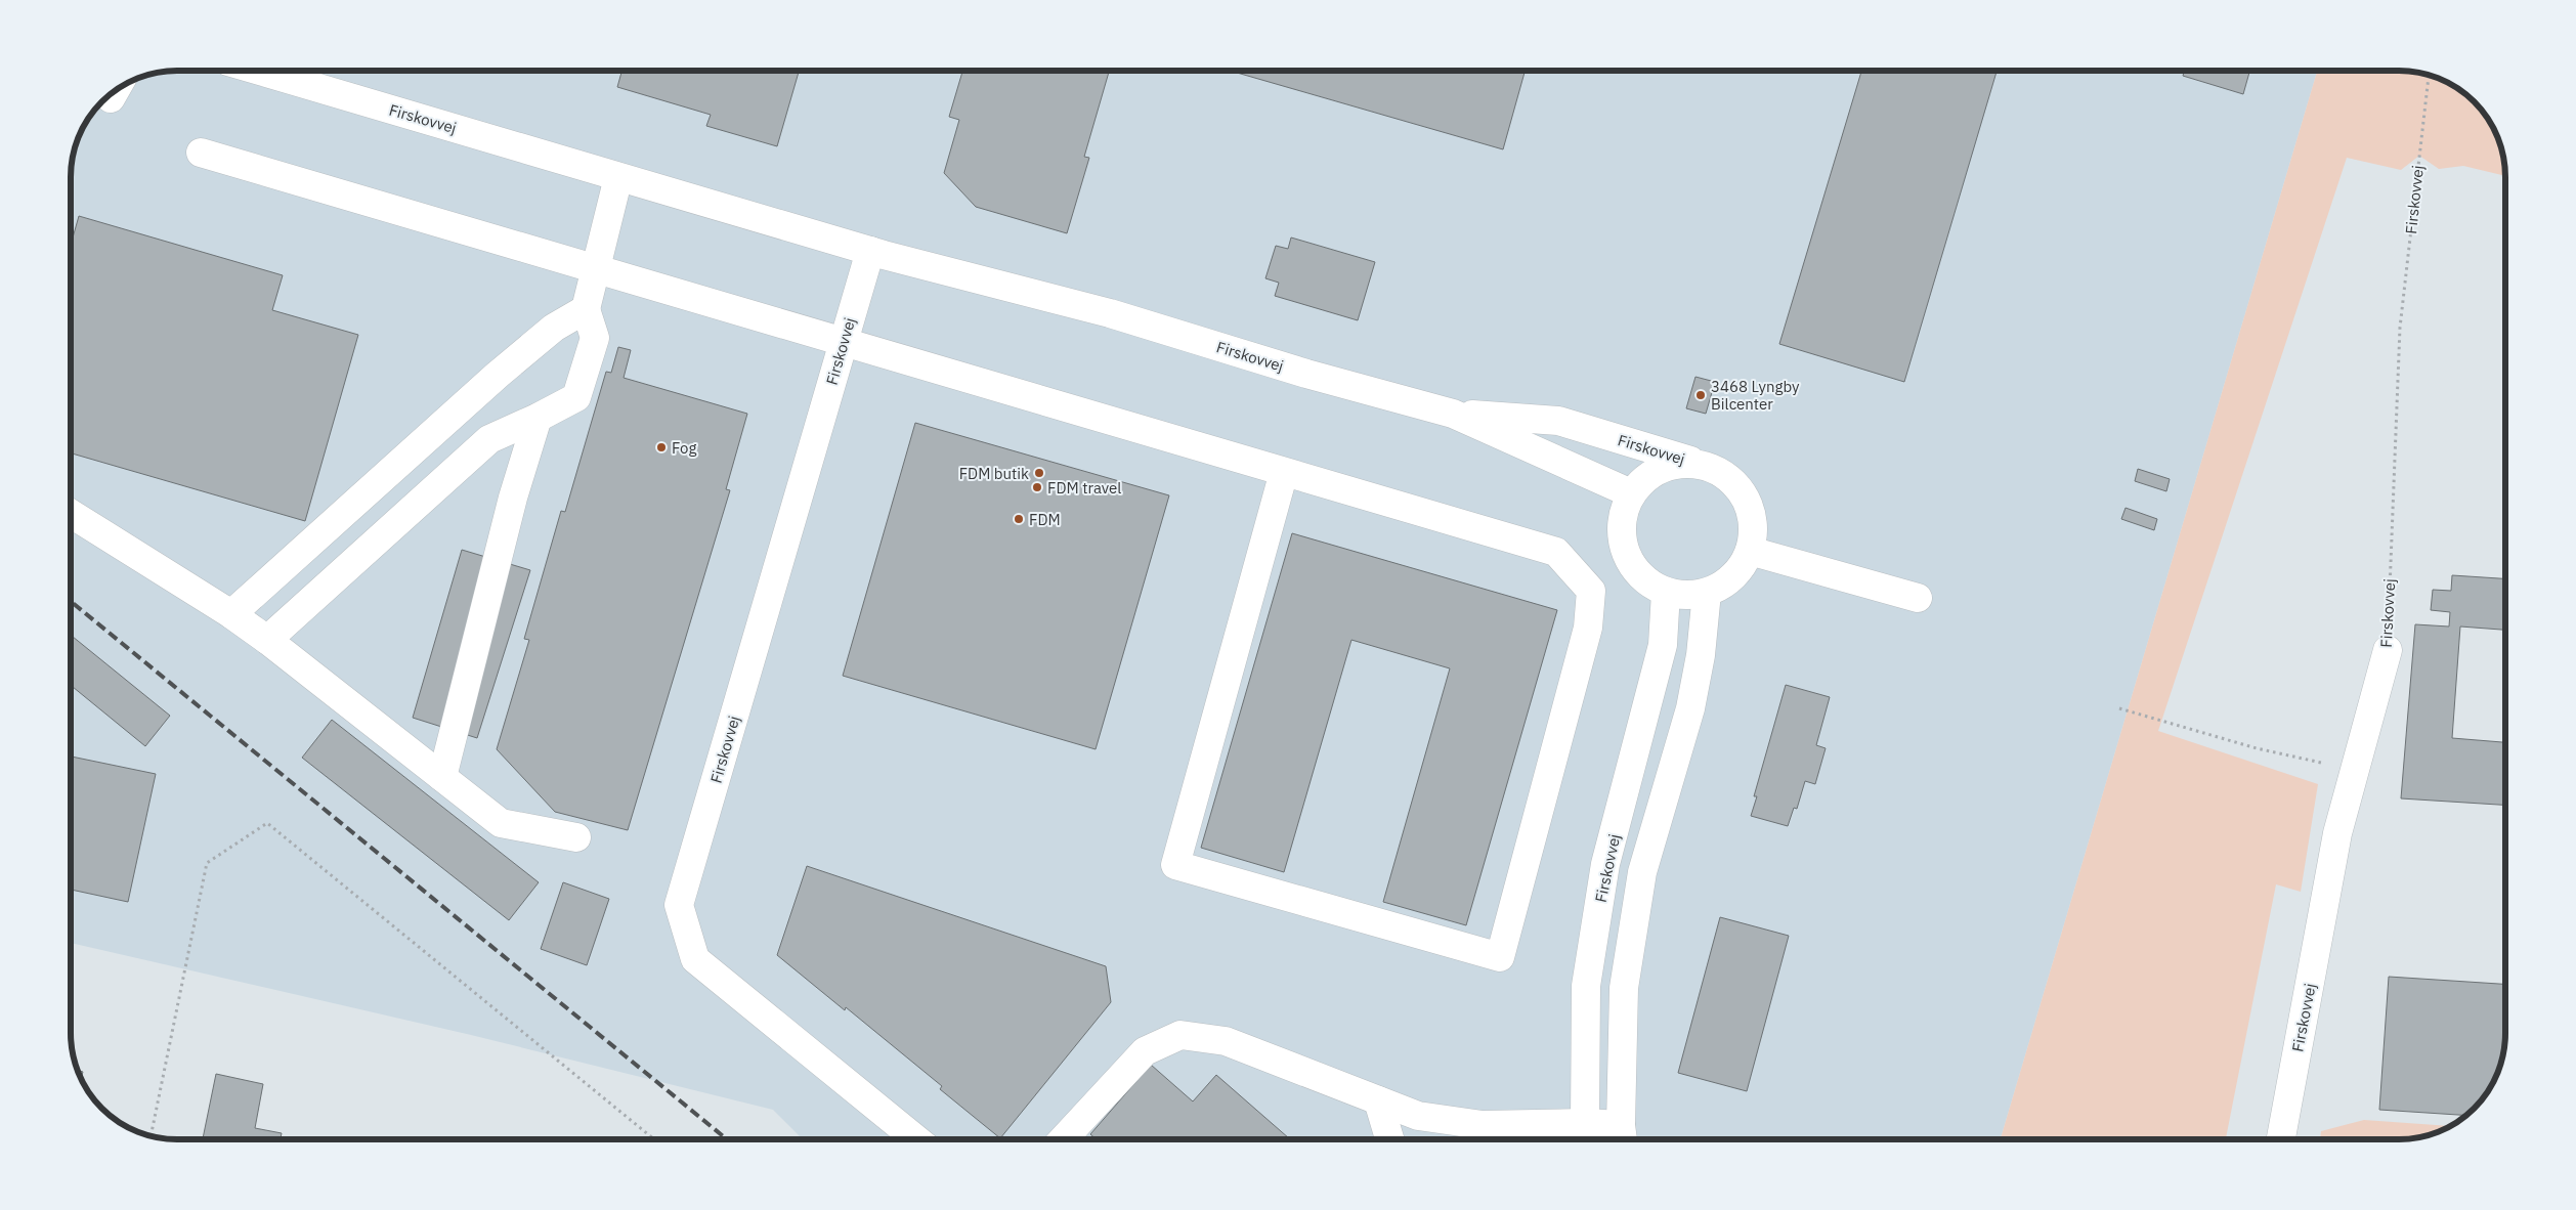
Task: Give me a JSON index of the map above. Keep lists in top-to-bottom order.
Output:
{
  "streets": {
    "street": ["Firskovvej"]
  },
  "places": [
    "3468 Lyngby Bilcenter",
    "Fog",
    "FDM butik",
    "FDM travel",
    "FDM"
  ]
}
